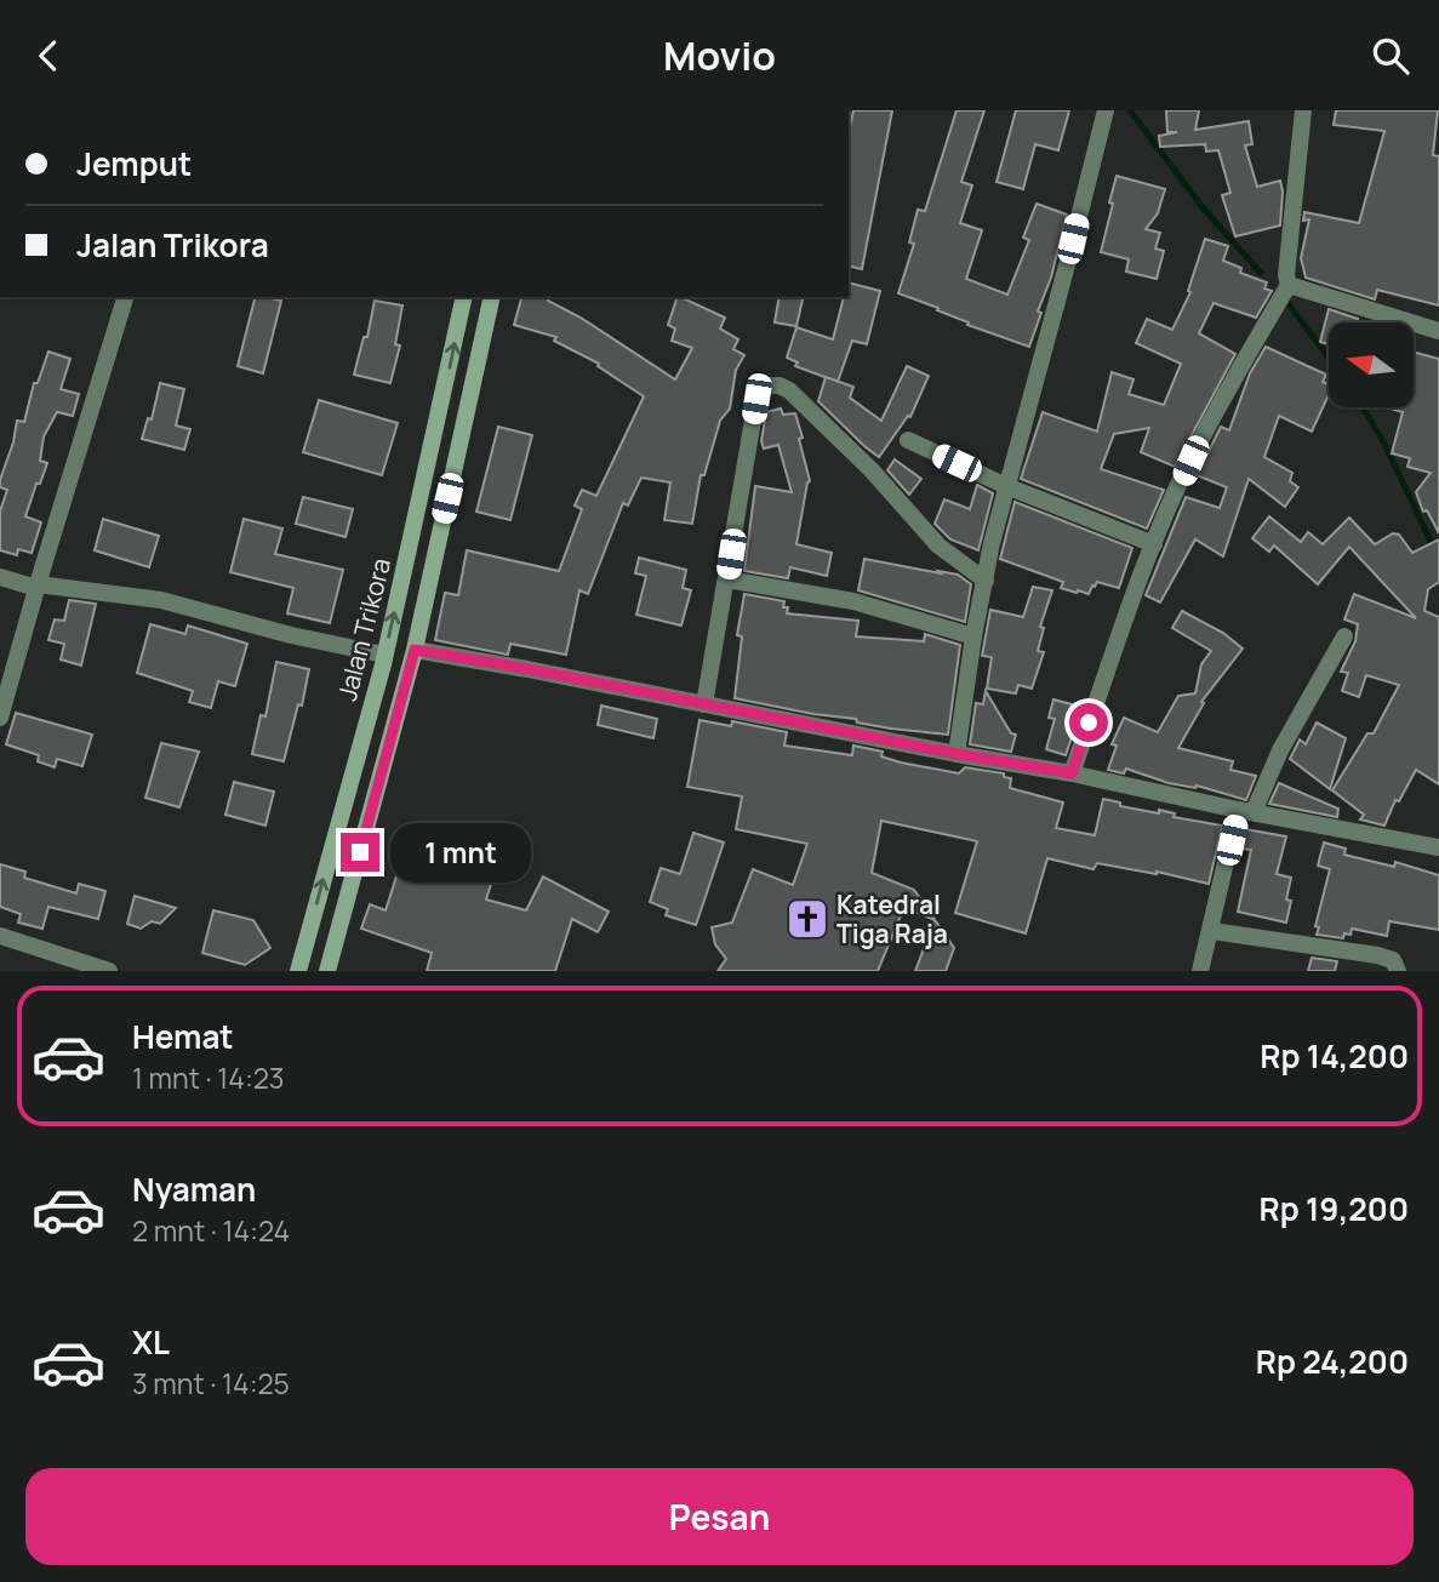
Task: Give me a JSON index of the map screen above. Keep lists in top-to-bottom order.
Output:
{
  "streets": {
    "main road": ["Jalan Trikora"]
  },
  "places": {
    "church": ["Katedral Tiga Raja"]
  },
  "north": "left",
  "page": {
    "header": "Movio",
    "banner": ["Jemput", "Jalan Trikora"],
    "bubble": "1 mnt",
    "list": [
      {
        "name": "Hemat",
        "note": "1 mnt · 14:23",
        "value": "Rp 14,200"
      },
      {
        "name": "Nyaman",
        "note": "2 mnt · 14:24",
        "value": "Rp 19,200"
      },
      {
        "name": "XL",
        "note": "3 mnt · 14:25",
        "value": "Rp 24,200"
      }
    ],
    "buttons": "Pesan"
  }
}
